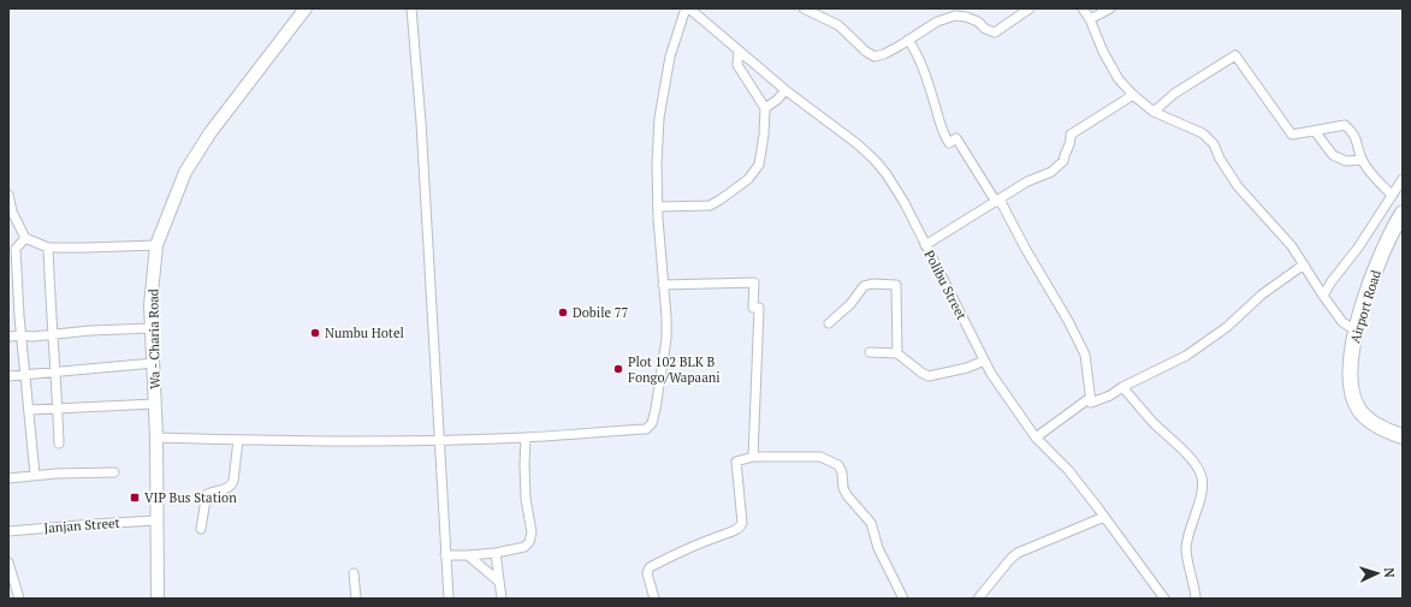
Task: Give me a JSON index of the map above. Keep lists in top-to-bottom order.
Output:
{
  "streets": {
    "highway": ["Airport Road"],
    "street": ["Polibu Street", "Wa - Charia Road", "Janjan Street"]
  },
  "crossings": [
    ["Wa - Charia Road", "Janjan Street"]
  ],
  "places": {
    "other": ["Dobile 77", "Numbu Hotel", "Plot 102 BLK B Fongo/Wapaani"],
    "transit": ["VIP Bus Station"]
  },
  "north": "right"
}
